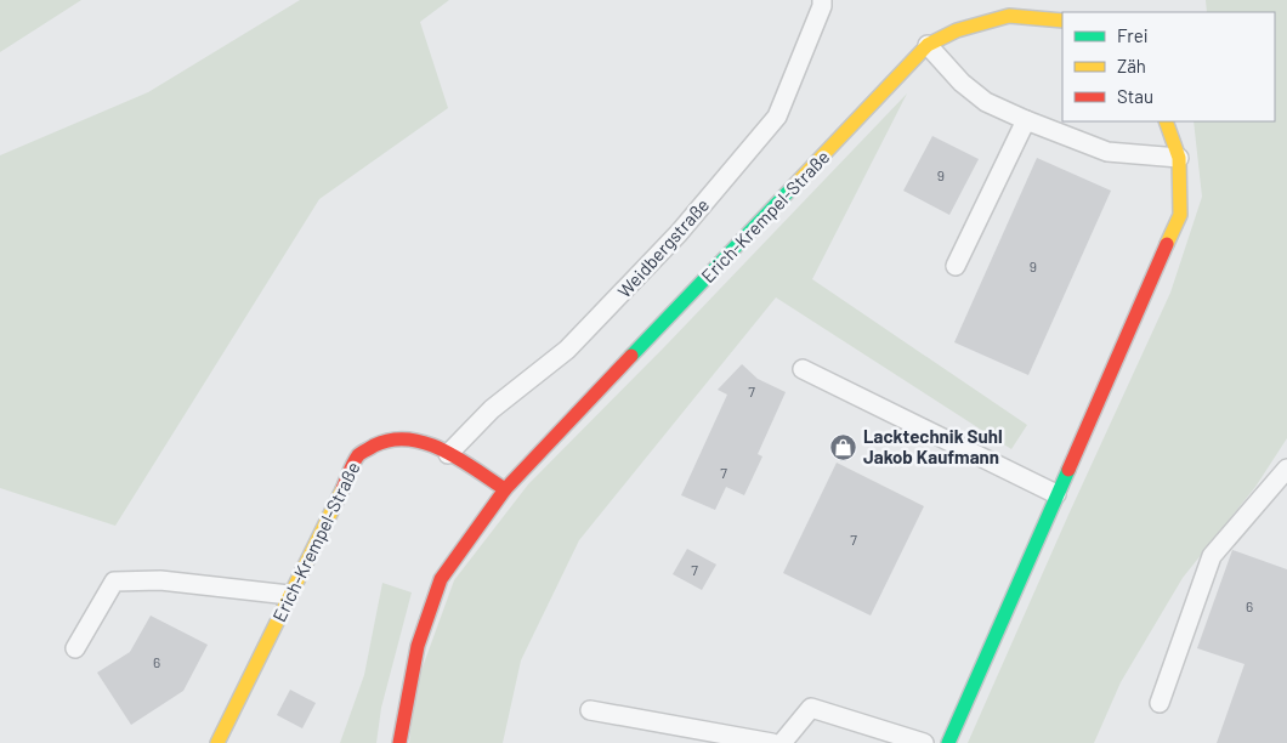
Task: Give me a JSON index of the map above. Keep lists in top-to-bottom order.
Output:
{
  "streets": {
    "street": ["Erich-Krempel-Straße"],
    "lane": ["Weidbergstraße"]
  },
  "crossings": [
    ["Erich-Krempel-Straße", "Weidbergstraße"]
  ],
  "places": {
    "shop": ["Lacktechnik Suhl Jakob Kaufmann"]
  },
  "house_numbers": [
    "9",
    "9",
    "7",
    "7",
    "7",
    "7",
    "6",
    "6"
  ],
  "legend": ["Frei", "Zäh", "Stau"]
}
